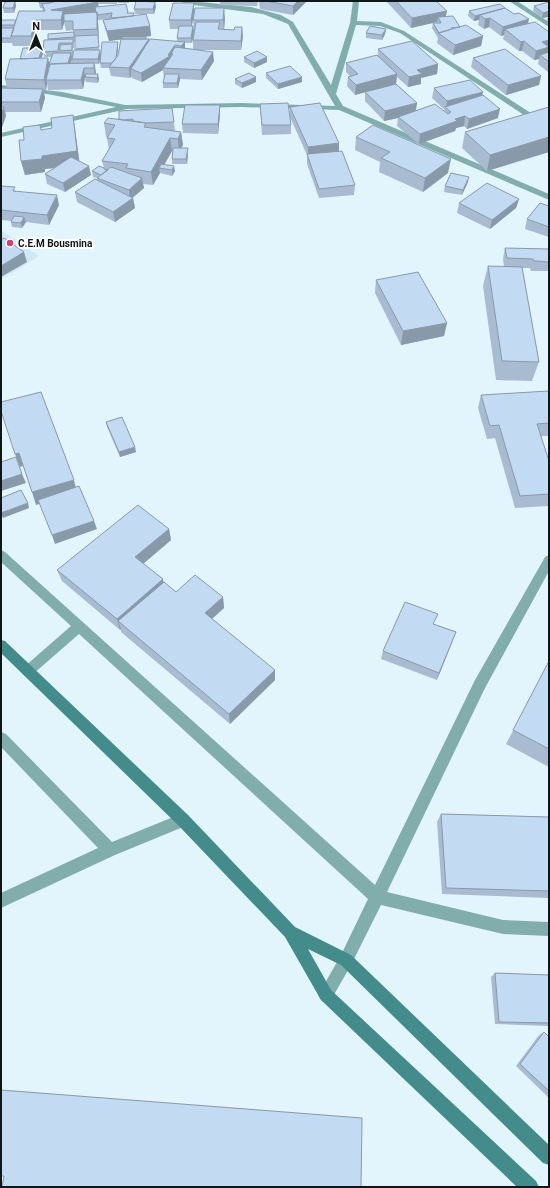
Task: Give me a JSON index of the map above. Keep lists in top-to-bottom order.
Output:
{
  "places": ["C.E.M Bousmina"],
  "north": "top"
}
